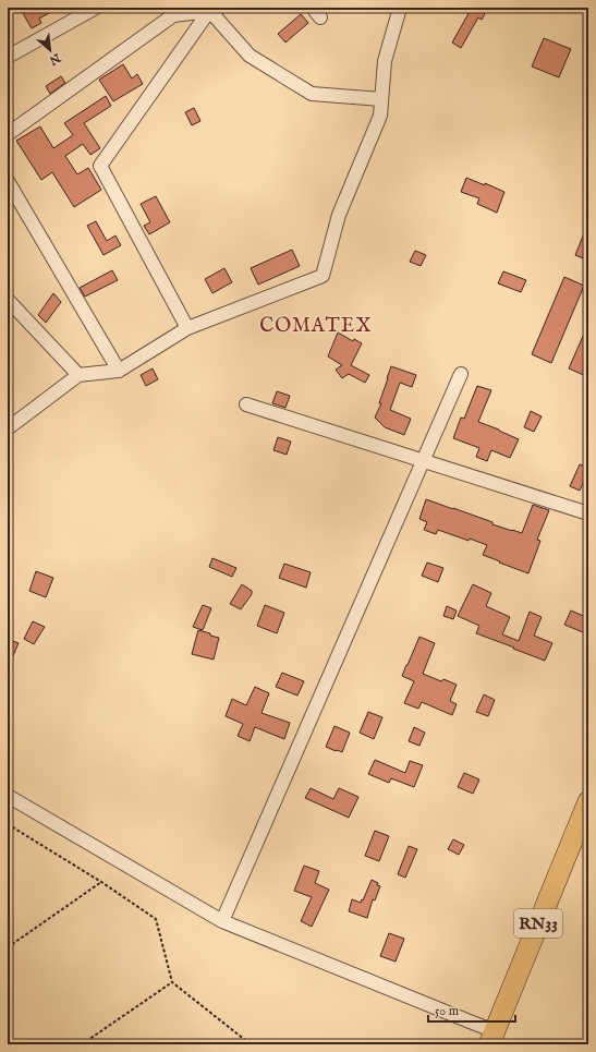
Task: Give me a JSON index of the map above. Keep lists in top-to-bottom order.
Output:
{
  "streets": {
    "main road": ["RN33"]
  },
  "districts": ["COMATEX"],
  "scale_bar": "50 m",
  "north": "bottom right"
}
